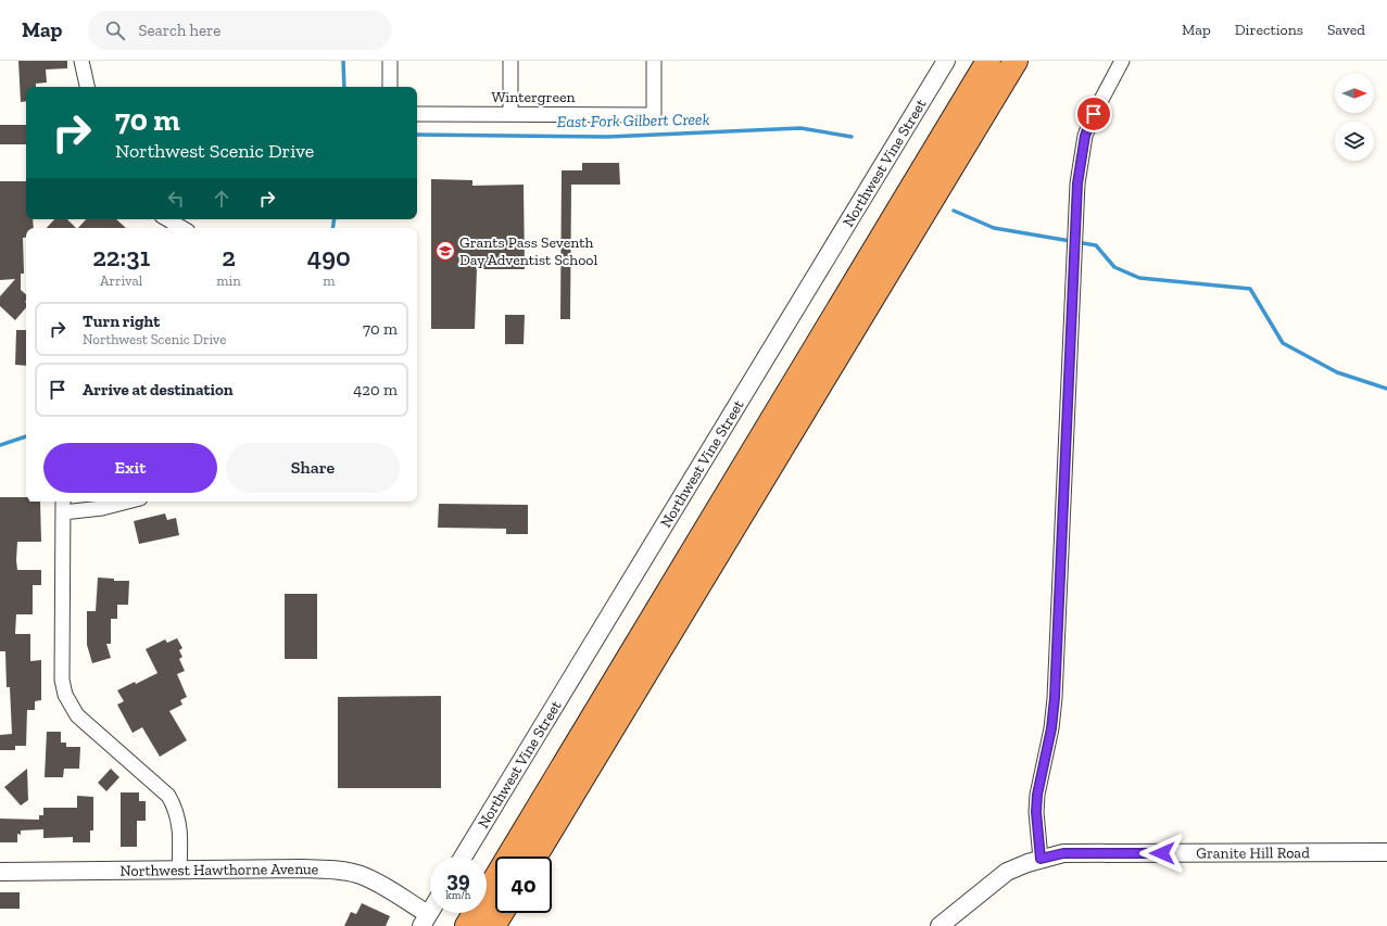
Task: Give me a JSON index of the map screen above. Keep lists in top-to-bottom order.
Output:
{
  "streets": {
    "street": [
      "Wintergreen",
      "Northwest Vine Street",
      "Granite Hill Road",
      "Northwest Hawthorne Avenue"
    ]
  },
  "water": ["East Fork Gilbert Creek"],
  "places": {
    "school or university": ["Grants Pass Seventh Day Adventist School"]
  },
  "north": "right",
  "page": {
    "header": "Map",
    "search": "Search here",
    "nav": ["Map", "Directions", "Saved"],
    "turn": ["70 m", "Northwest Scenic Drive"],
    "eta": [
      "22:31",
      "Arrival",
      "2",
      "min",
      "490",
      "m"
    ],
    "list": [
      {
        "name": "Turn right",
        "note": "Northwest Scenic Drive",
        "value": "70 m"
      },
      {
        "name": "Arrive at destination",
        "value": "420 m"
      }
    ],
    "buttons": ["Exit", "Share"],
    "speed": "39 km/h",
    "limit": "40"
  }
}
